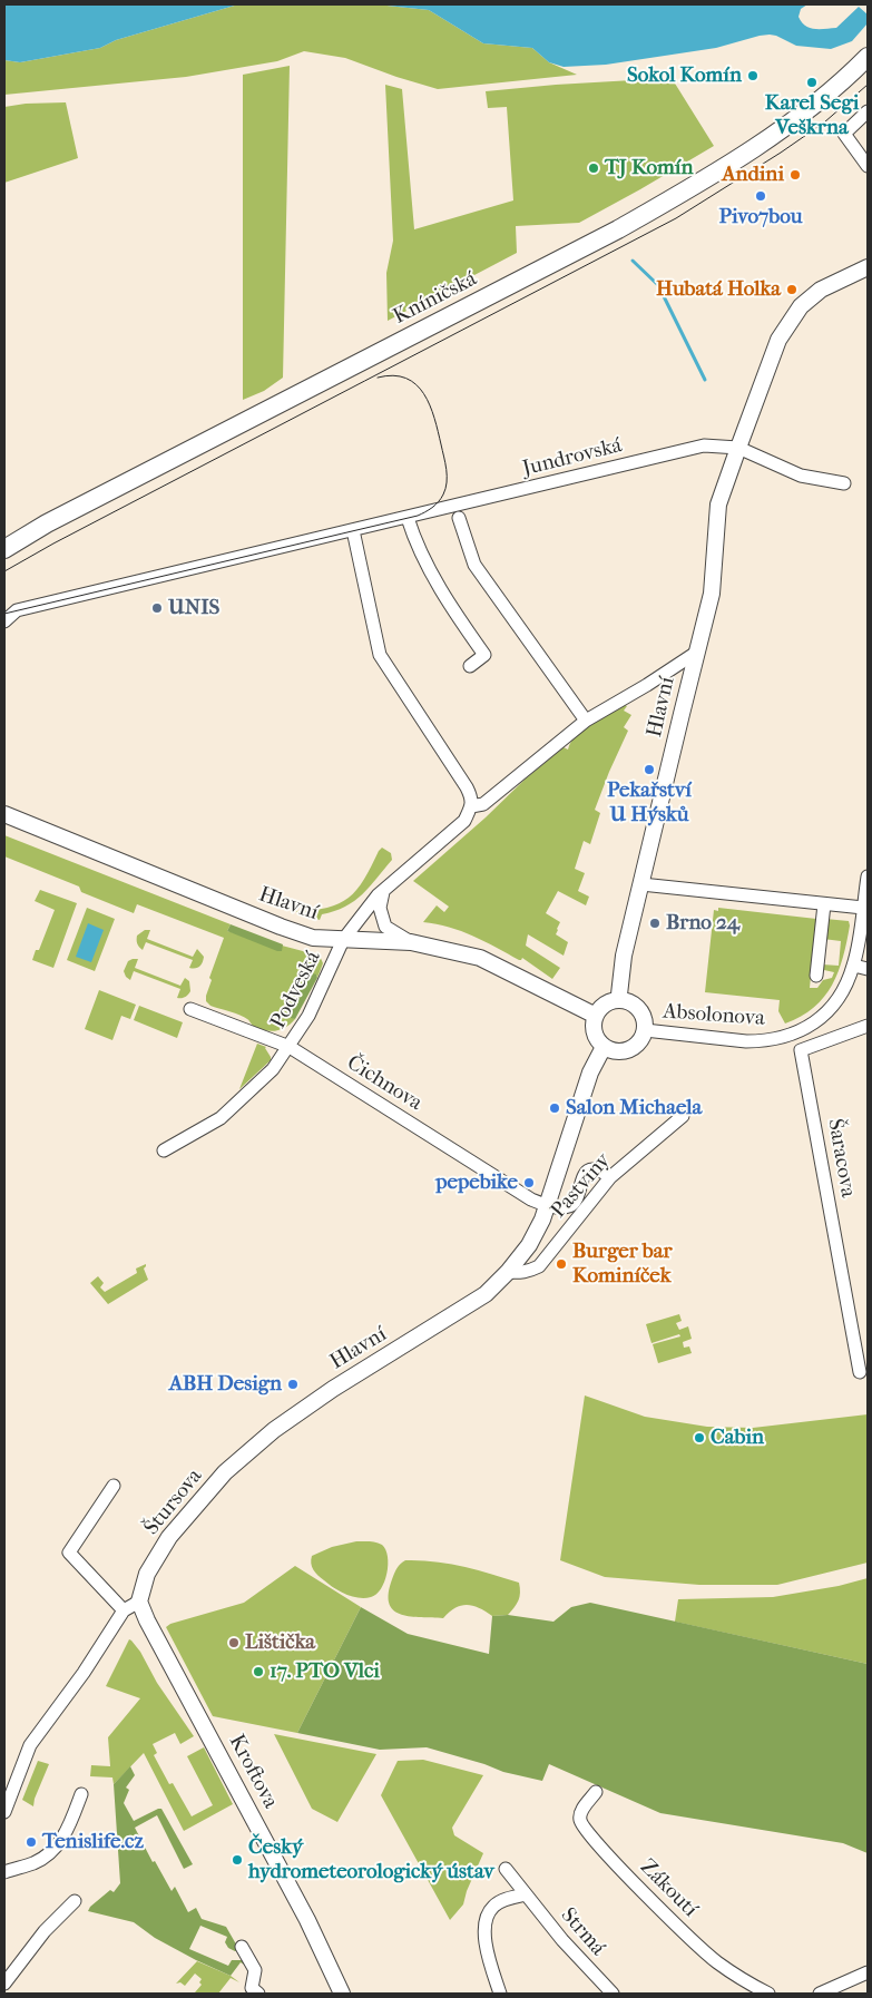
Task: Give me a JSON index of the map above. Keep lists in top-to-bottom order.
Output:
{
  "streets": {
    "main road": ["Kníničská"],
    "street": [
      "Jundrovská",
      "Hlavní",
      "Podveská",
      "Absolonova",
      "Čichnova",
      "Šaracova",
      "Pastviny",
      "Štursova",
      "Kroftova",
      "Zákoutí",
      "Strmá"
    ]
  },
  "crossings": [
    ["Jundrovská", "Hlavní"],
    ["Hlavní", "Podveská"],
    ["Hlavní", "Absolonova"],
    ["Hlavní", "Čichnova"],
    ["Hlavní", "Pastviny"],
    ["Hlavní", "Štursova"],
    ["Podveská", "Čichnova"],
    ["Štursova", "Kroftova"]
  ],
  "places": [
    "Sokol Komín",
    "Karel Segi Veškrna",
    "TJ Komín",
    "Andini",
    "Pivo7bou",
    "Hubatá Holka",
    "UNIS",
    "Pekařství U Hýsků",
    "Brno 24",
    "Salon Michaela",
    "pepebike",
    "Burger bar Kominíček",
    "ABH Design",
    "Cabin",
    "Lištička",
    "17. PTO Vlci",
    "Tenislife.cz",
    "Český hydrometeorologický ústav"
  ]
}
